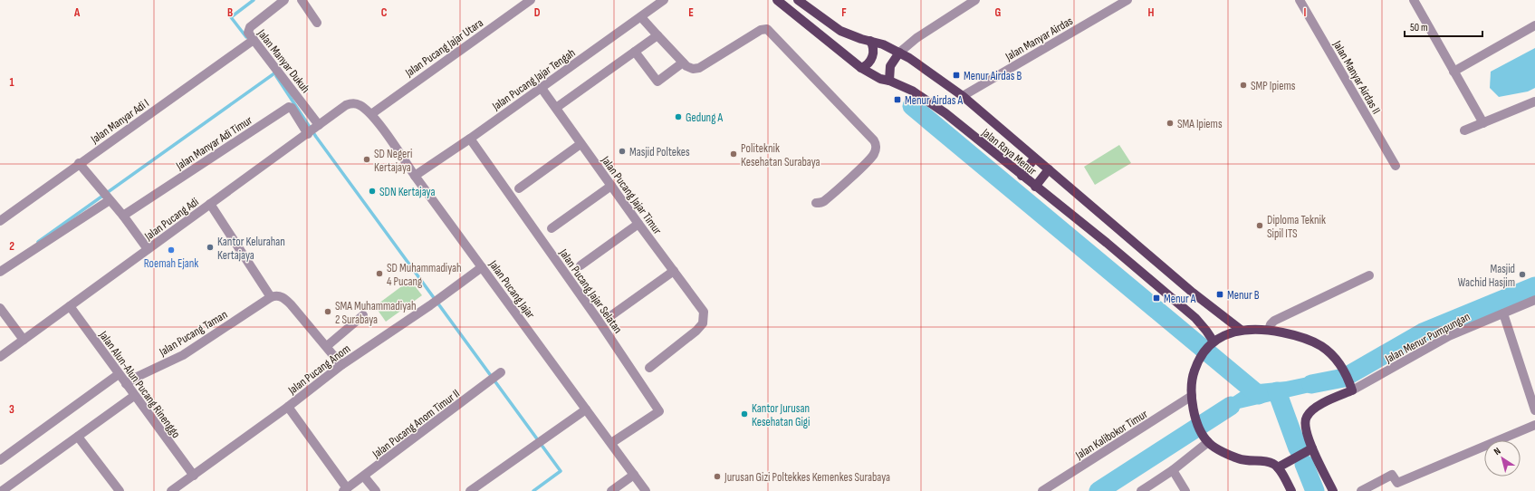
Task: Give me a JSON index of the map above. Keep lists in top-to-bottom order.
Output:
{
  "streets": {
    "main road": ["Jalan Raya Menur"],
    "street": [
      "Jalan Manyar Airdas",
      "Jalan Pucang Jajar Utara",
      "Jalan Manyar Dukuh",
      "Jalan Manyar Airdas II",
      "Jalan Pucang Jajar Tengah",
      "Jalan Manyar Adi I",
      "Jalan Manyar Adi Timur",
      "Jalan Pucang Jajar Timur",
      "Jalan Pucang Adi",
      "Jalan Pucang Jajar",
      "Jalan Pucang Jajar Selatan",
      "Jalan Pucang Taman",
      "Jalan Menur Pumpungan",
      "Jalan Pucang Anom",
      "Jalan Alun-Alun Pucang Rinenggo",
      "Jalan Pucang Anom Timur II",
      "Jalan Kalibokor Timur"
    ]
  },
  "crossings": [
    ["Jalan Manyar Airdas", "Jalan Raya Menur"],
    ["Jalan Pucang Jajar Utara", "Jalan Pucang Jajar"],
    ["Jalan Manyar Dukuh", "Jalan Manyar Adi I"],
    ["Jalan Manyar Dukuh", "Jalan Manyar Adi Timur"],
    ["Jalan Manyar Dukuh", "Jalan Pucang Adi"],
    ["Jalan Pucang Jajar Tengah", "Jalan Pucang Jajar Timur"],
    ["Jalan Pucang Jajar Tengah", "Jalan Pucang Jajar"],
    ["Jalan Pucang Jajar Tengah", "Jalan Pucang Jajar Selatan"],
    ["Jalan Manyar Adi Timur", "Jalan Pucang Adi"],
    ["Jalan Pucang Adi", "Jalan Pucang Jajar"],
    ["Jalan Pucang Adi", "Jalan Alun-Alun Pucang Rinenggo"],
    ["Jalan Pucang Jajar", "Jalan Pucang Jajar Selatan"],
    ["Jalan Pucang Jajar", "Jalan Pucang Anom"],
    ["Jalan Pucang Taman", "Jalan Alun-Alun Pucang Rinenggo"],
    ["Jalan Pucang Anom", "Jalan Alun-Alun Pucang Rinenggo"]
  ],
  "places": {
    "transit": [
      "Menur Airdas B",
      "Menur Airdas A",
      "Menur B",
      "Menur A"
    ],
    "other": [
      "SMP Ipiems",
      "Gedung A",
      "SMA Ipiems",
      "Masjid Poltekes",
      "Politeknik Kesehatan Surabaya",
      "SD Negeri Kertajaya",
      "SDN Kertajaya",
      "Diploma Teknik Sipil ITS",
      "Kantor Kelurahan Kertajaya",
      "Roemah Ejank",
      "SD Muhammadiyah 4 Pucang",
      "Masjid Wachid Hasjim",
      "SMA Muhammadiyah 2 Surabaya",
      "Kantor Jurusan Kesehatan Gigi",
      "Jurusan Gizi Poltekkes Kemenkes Surabaya"
    ]
  },
  "scale_bar": "50 m",
  "north": "top left",
  "grid": {
    "columns": [
      "A",
      "B",
      "C",
      "D",
      "E",
      "F",
      "G",
      "H",
      "I"
    ],
    "rows": ["1", "2", "3"]
  }
}
